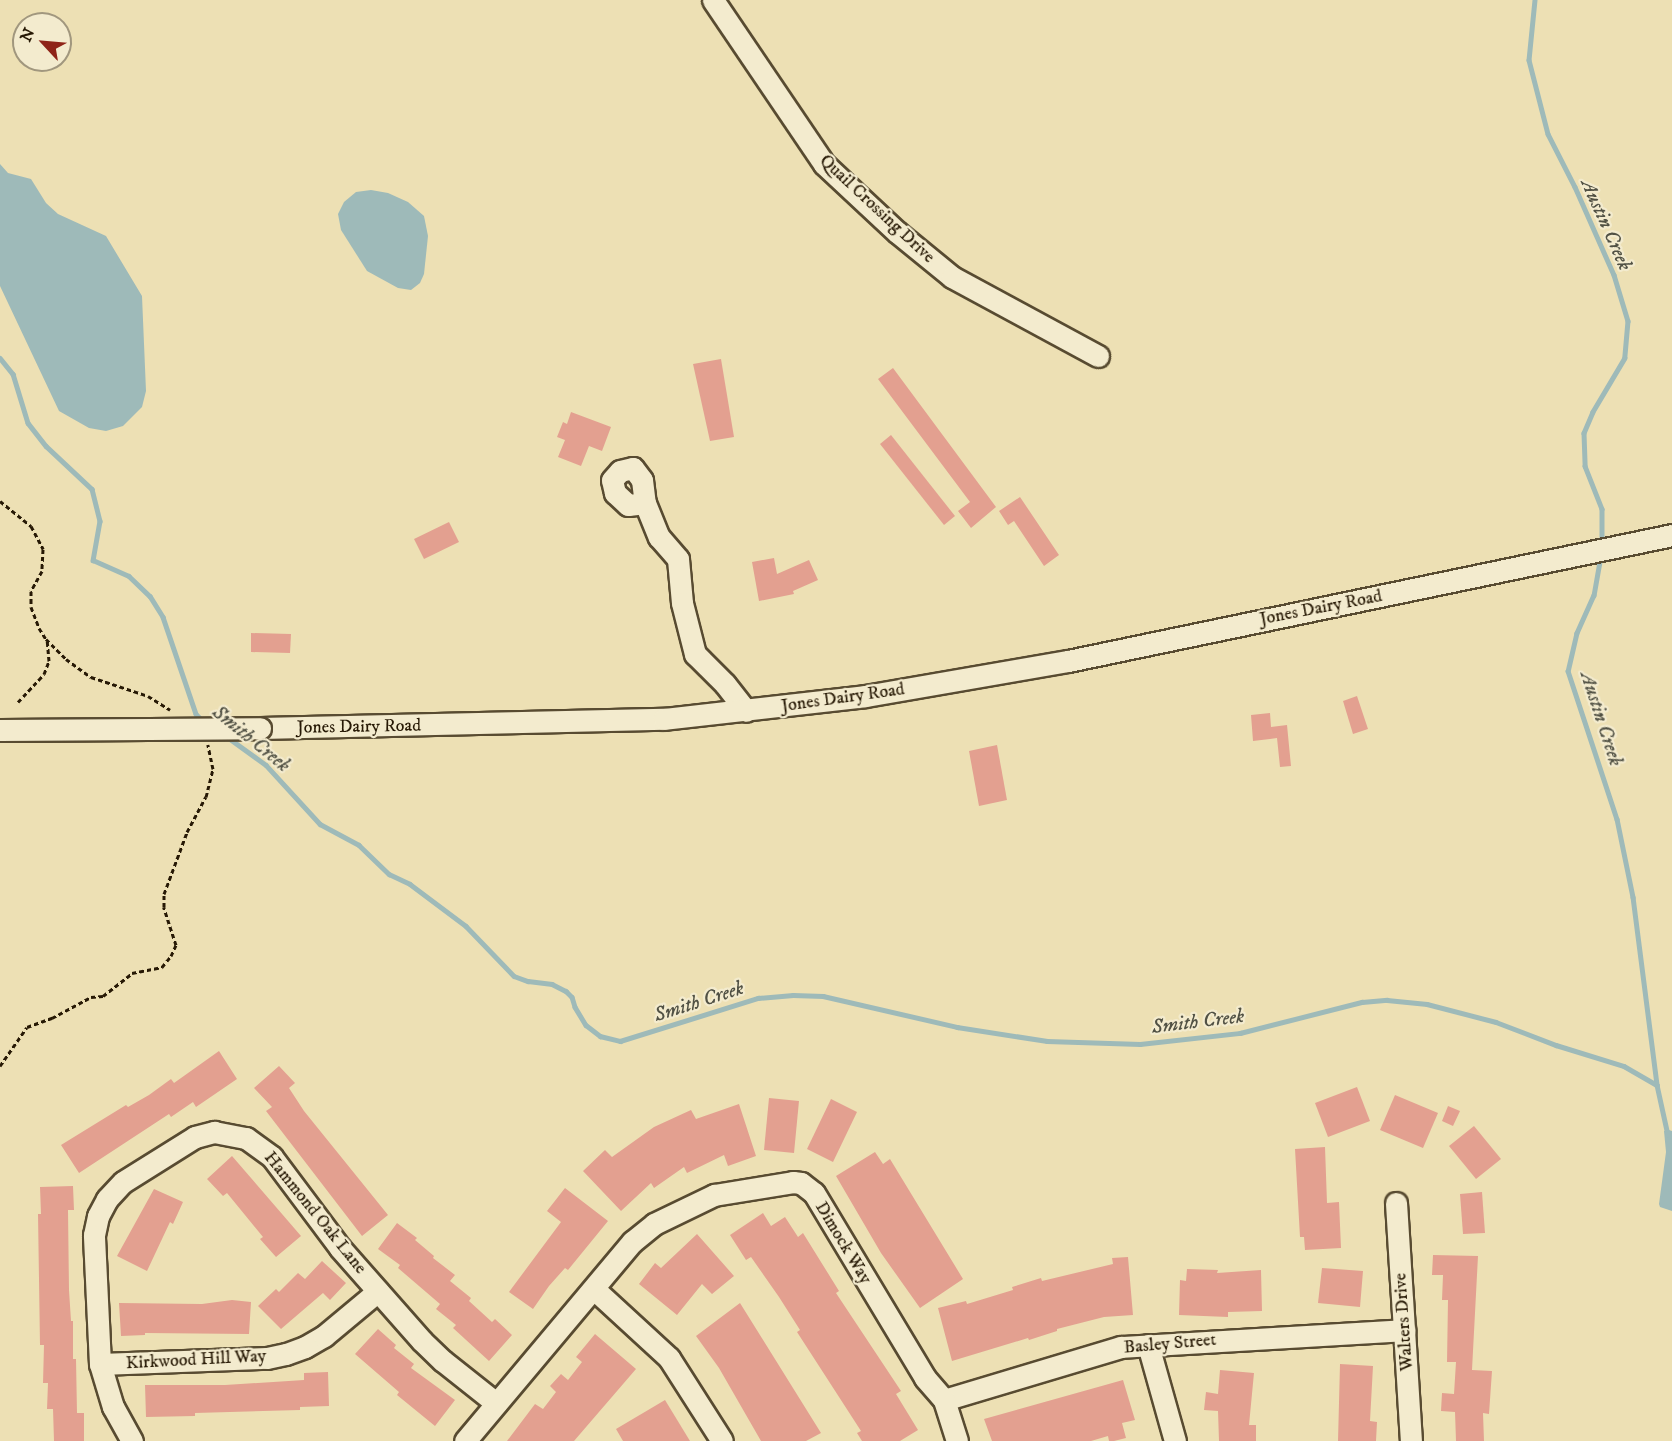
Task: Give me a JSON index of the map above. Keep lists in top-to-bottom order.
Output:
{
  "streets": {
    "street": [
      "Quail Crossing Drive",
      "Jones Dairy Road",
      "Hammond Oak Lane",
      "Dimock Way",
      "Walters Drive",
      "Basley Street",
      "Kirkwood Hill Way"
    ]
  },
  "crossings": [
    ["Hammond Oak Lane", "Dimock Way"],
    ["Hammond Oak Lane", "Kirkwood Hill Way"],
    ["Dimock Way", "Basley Street"],
    ["Walters Drive", "Basley Street"]
  ],
  "water": ["Austin Creek", "Smith Creek"],
  "north": "top left"
}
